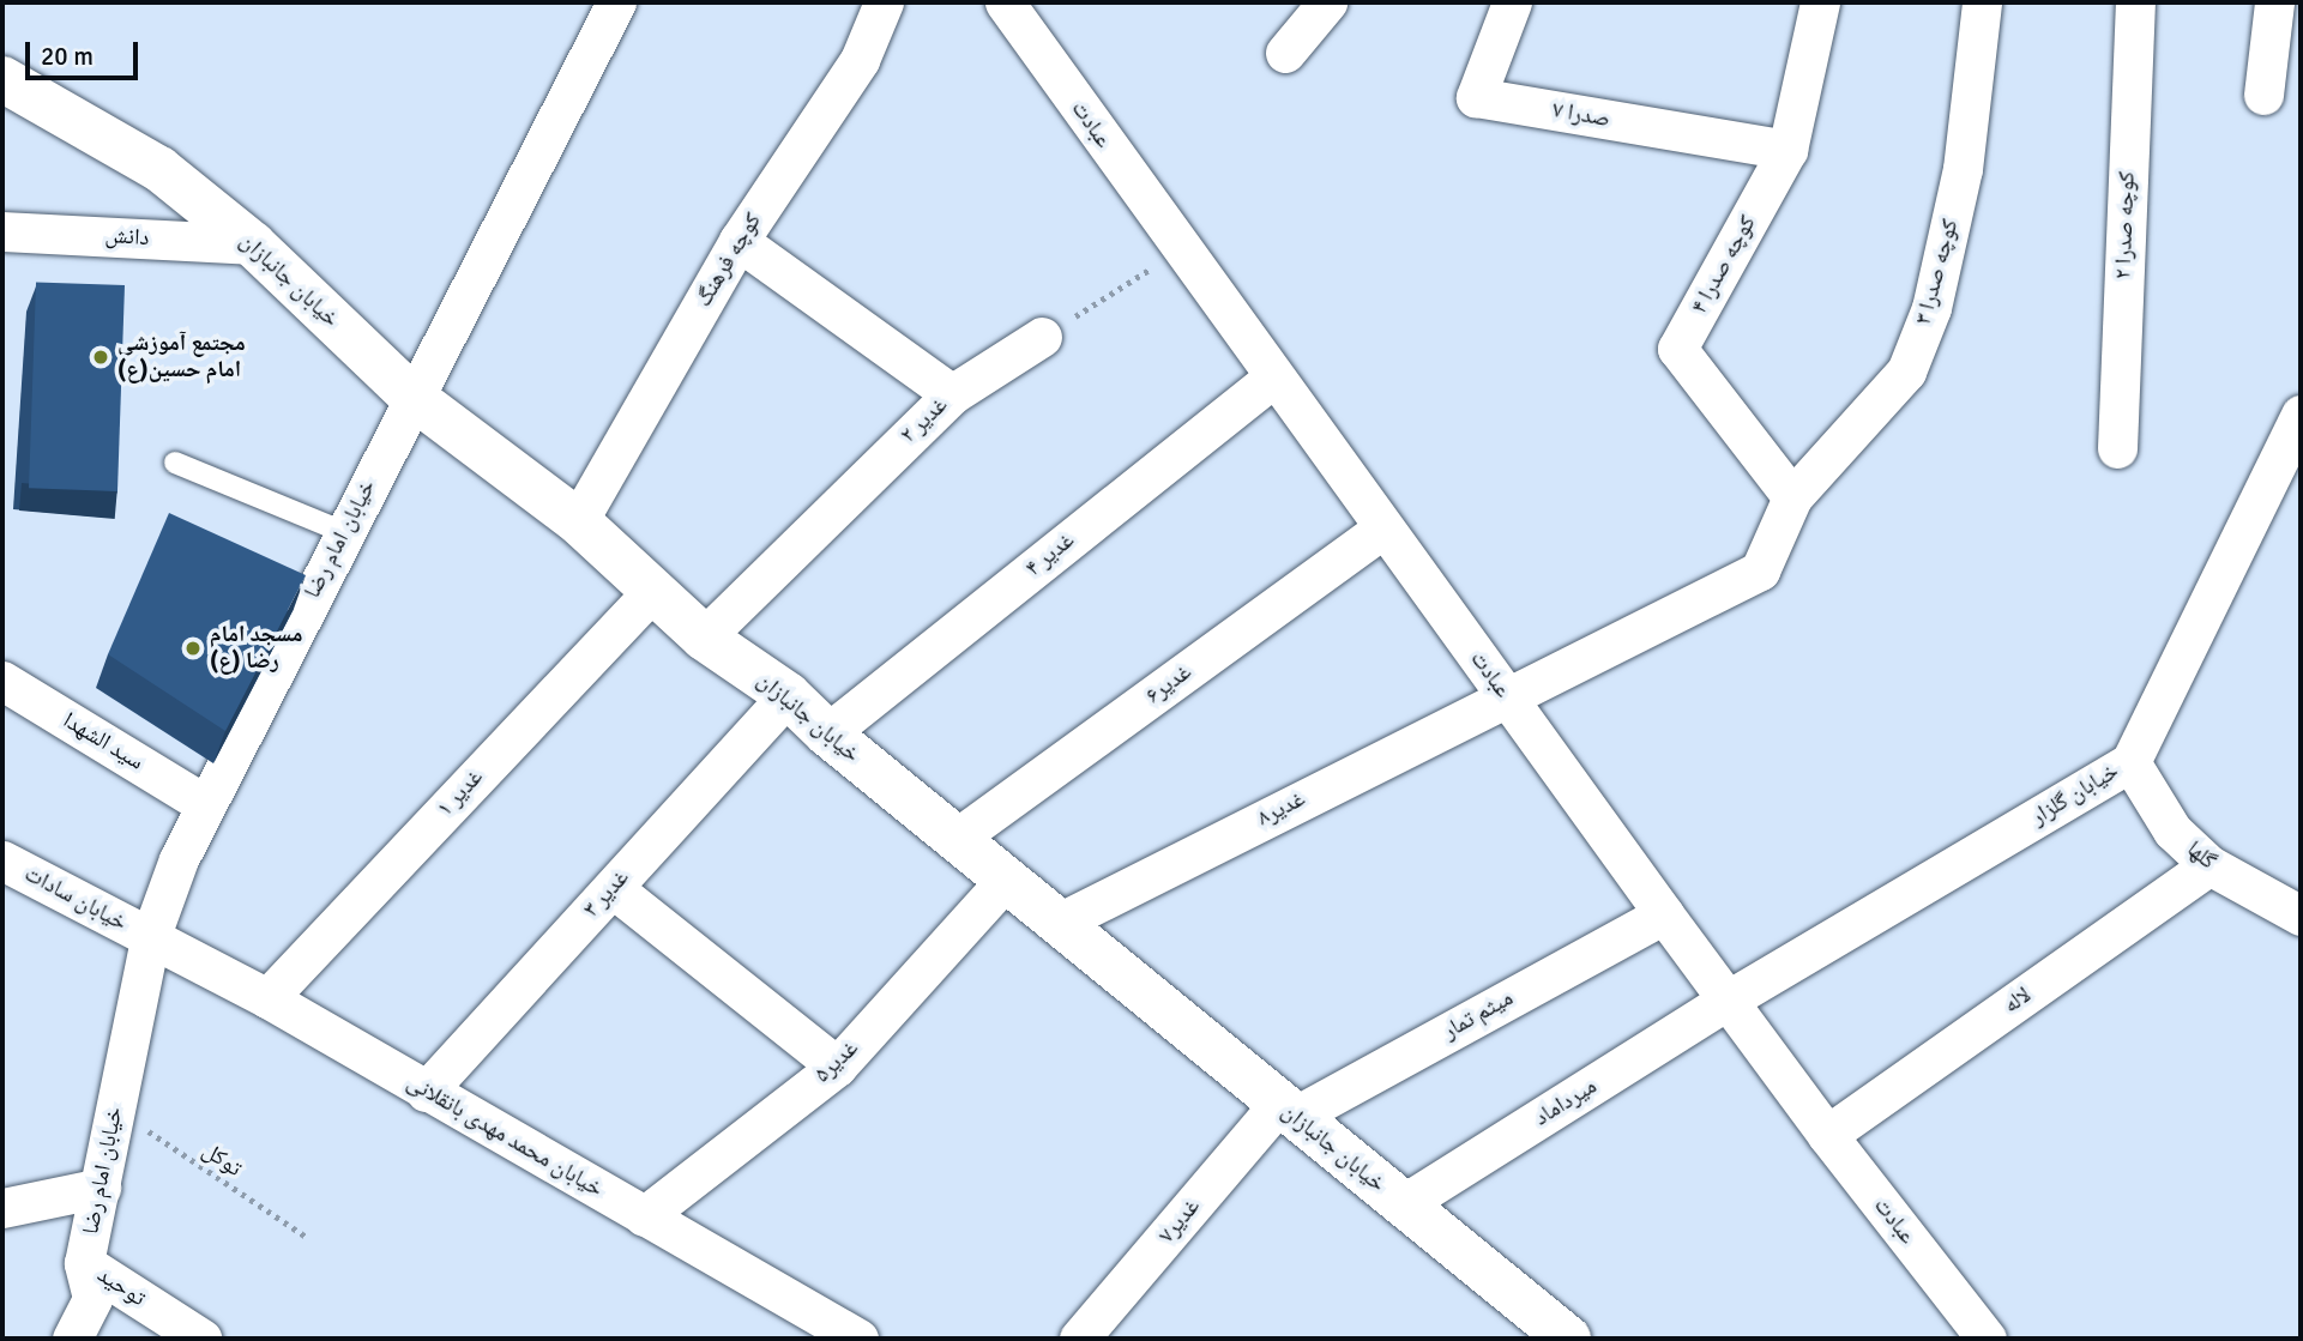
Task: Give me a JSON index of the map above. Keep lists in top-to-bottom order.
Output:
{
  "streets": {
    "street": [
      "صدرا ۷",
      "عبادت",
      "کوچه صدرا ۲",
      "دانش",
      "کوچه فرهنگ",
      "کوچه صدرا ۴",
      "کوچه صدرا ۳",
      "خیابان جانبازان",
      "غدیر ۲",
      "خیابان امام رضا",
      "غدیر ۴",
      "غدیر۶",
      "سید الشهدا",
      "غدیر ۱",
      "خیابان گلزار",
      "غدیر۸",
      "گلها",
      "غدیر ۳",
      "خیابان سادات",
      "لاله",
      "میثم تمار",
      "غدیر۵",
      "میرداماد",
      "خیابان محمد مهدی بانقلانی",
      "غدیر۷",
      "توحید"
    ],
    "path": ["توکل"]
  },
  "crossings": [
    ["صدرا ۷", "کوچه صدرا ۴"],
    ["عبادت", "کوچه صدرا ۳"],
    ["عبادت", "غدیر ۴"],
    ["عبادت", "غدیر۶"],
    ["عبادت", "خیابان گلزار"],
    ["عبادت", "غدیر۸"],
    ["عبادت", "لاله"],
    ["عبادت", "میثم تمار"],
    ["عبادت", "میرداماد"],
    ["دانش", "خیابان جانبازان"],
    ["کوچه فرهنگ", "خیابان جانبازان"],
    ["کوچه صدرا ۴", "کوچه صدرا ۳"],
    ["کوچه صدرا ۳", "غدیر۸"],
    ["خیابان جانبازان", "غدیر ۲"],
    ["خیابان جانبازان", "خیابان امام رضا"],
    ["خیابان جانبازان", "غدیر ۴"],
    ["خیابان جانبازان", "غدیر۶"],
    ["خیابان جانبازان", "غدیر ۱"],
    ["خیابان جانبازان", "غدیر۸"],
    ["خیابان جانبازان", "غدیر ۳"],
    ["خیابان جانبازان", "میثم تمار"],
    ["خیابان جانبازان", "غدیر۵"],
    ["خیابان جانبازان", "میرداماد"],
    ["خیابان جانبازان", "غدیر۷"],
    ["خیابان امام رضا", "سید الشهدا"],
    ["خیابان امام رضا", "خیابان سادات"],
    ["خیابان امام رضا", "خیابان محمد مهدی بانقلانی"],
    ["خیابان امام رضا", "توکل"],
    ["خیابان امام رضا", "توحید"],
    ["غدیر ۱", "خیابان محمد مهدی بانقلانی"],
    ["خیابان گلزار", "گلها"],
    ["خیابان گلزار", "میرداماد"],
    ["گلها", "لاله"],
    ["غدیر ۳", "خیابان محمد مهدی بانقلانی"],
    ["خیابان سادات", "خیابان محمد مهدی بانقلانی"],
    ["میثم تمار", "غدیر۷"],
    ["غدیر۵", "خیابان محمد مهدی بانقلانی"]
  ],
  "places": ["مجتمع آموزشی امام حسین(ع)", "مسجد امام رضا (ع)"],
  "scale_bar": "20 m"
}
